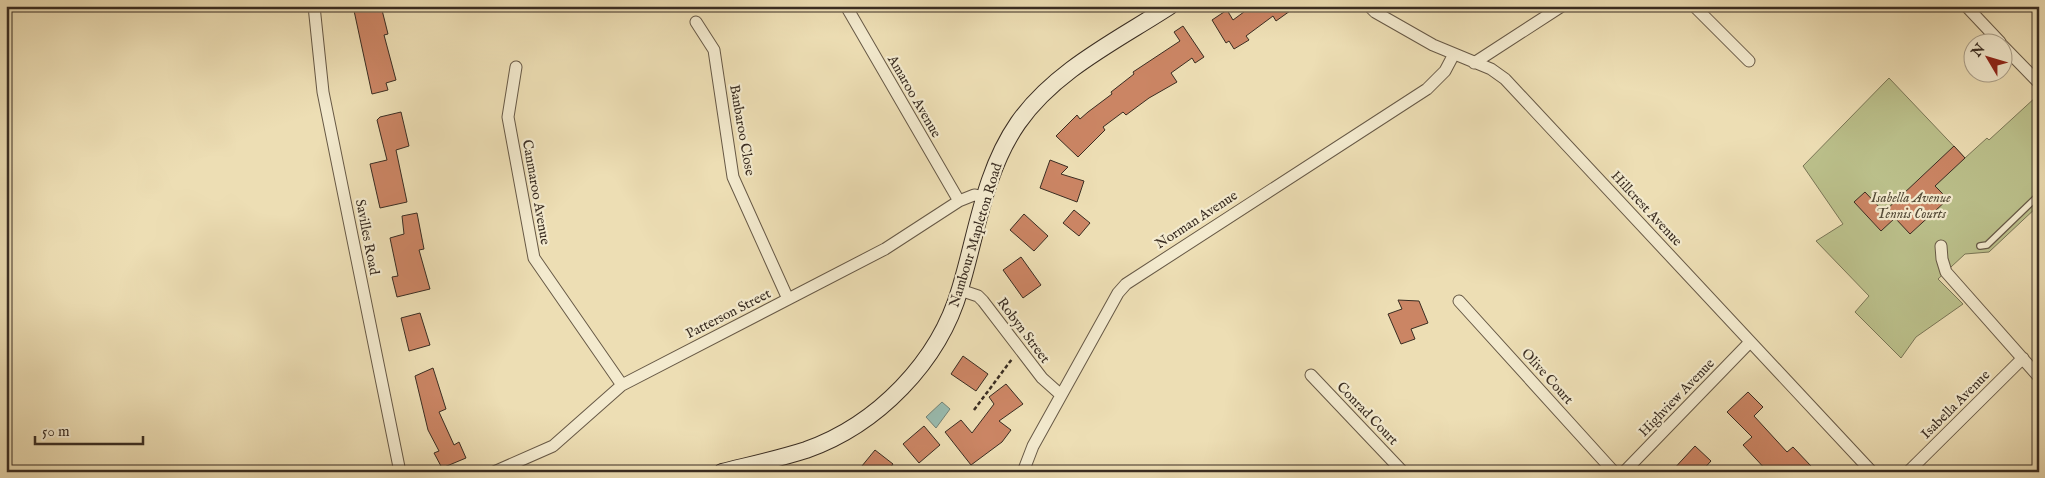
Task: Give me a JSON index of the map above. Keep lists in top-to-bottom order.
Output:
{
  "streets": {
    "main road": ["Nambour Mapleton Road"],
    "street": [
      "Amaroo Avenue",
      "Banbaroo Close",
      "Canmaroo Avenue",
      "Hillcrest Avenue",
      "Norman Avenue",
      "Savilles Road",
      "Patterson Street",
      "Robyn Street",
      "Olive Court",
      "Highview Avenue",
      "Isabella Avenue",
      "Conrad Court"
    ]
  },
  "crossings": [
    ["Amaroo Avenue", "Patterson Street"],
    ["Banbaroo Close", "Patterson Street"],
    ["Canmaroo Avenue", "Patterson Street"],
    ["Hillcrest Avenue", "Norman Avenue"],
    ["Hillcrest Avenue", "Highview Avenue"],
    ["Norman Avenue", "Robyn Street"],
    ["Nambour Mapleton Road", "Patterson Street"],
    ["Nambour Mapleton Road", "Robyn Street"]
  ],
  "parks": ["Isabella Avenue Tennis Courts"],
  "scale_bar": "50 m",
  "north": "top left"
}
